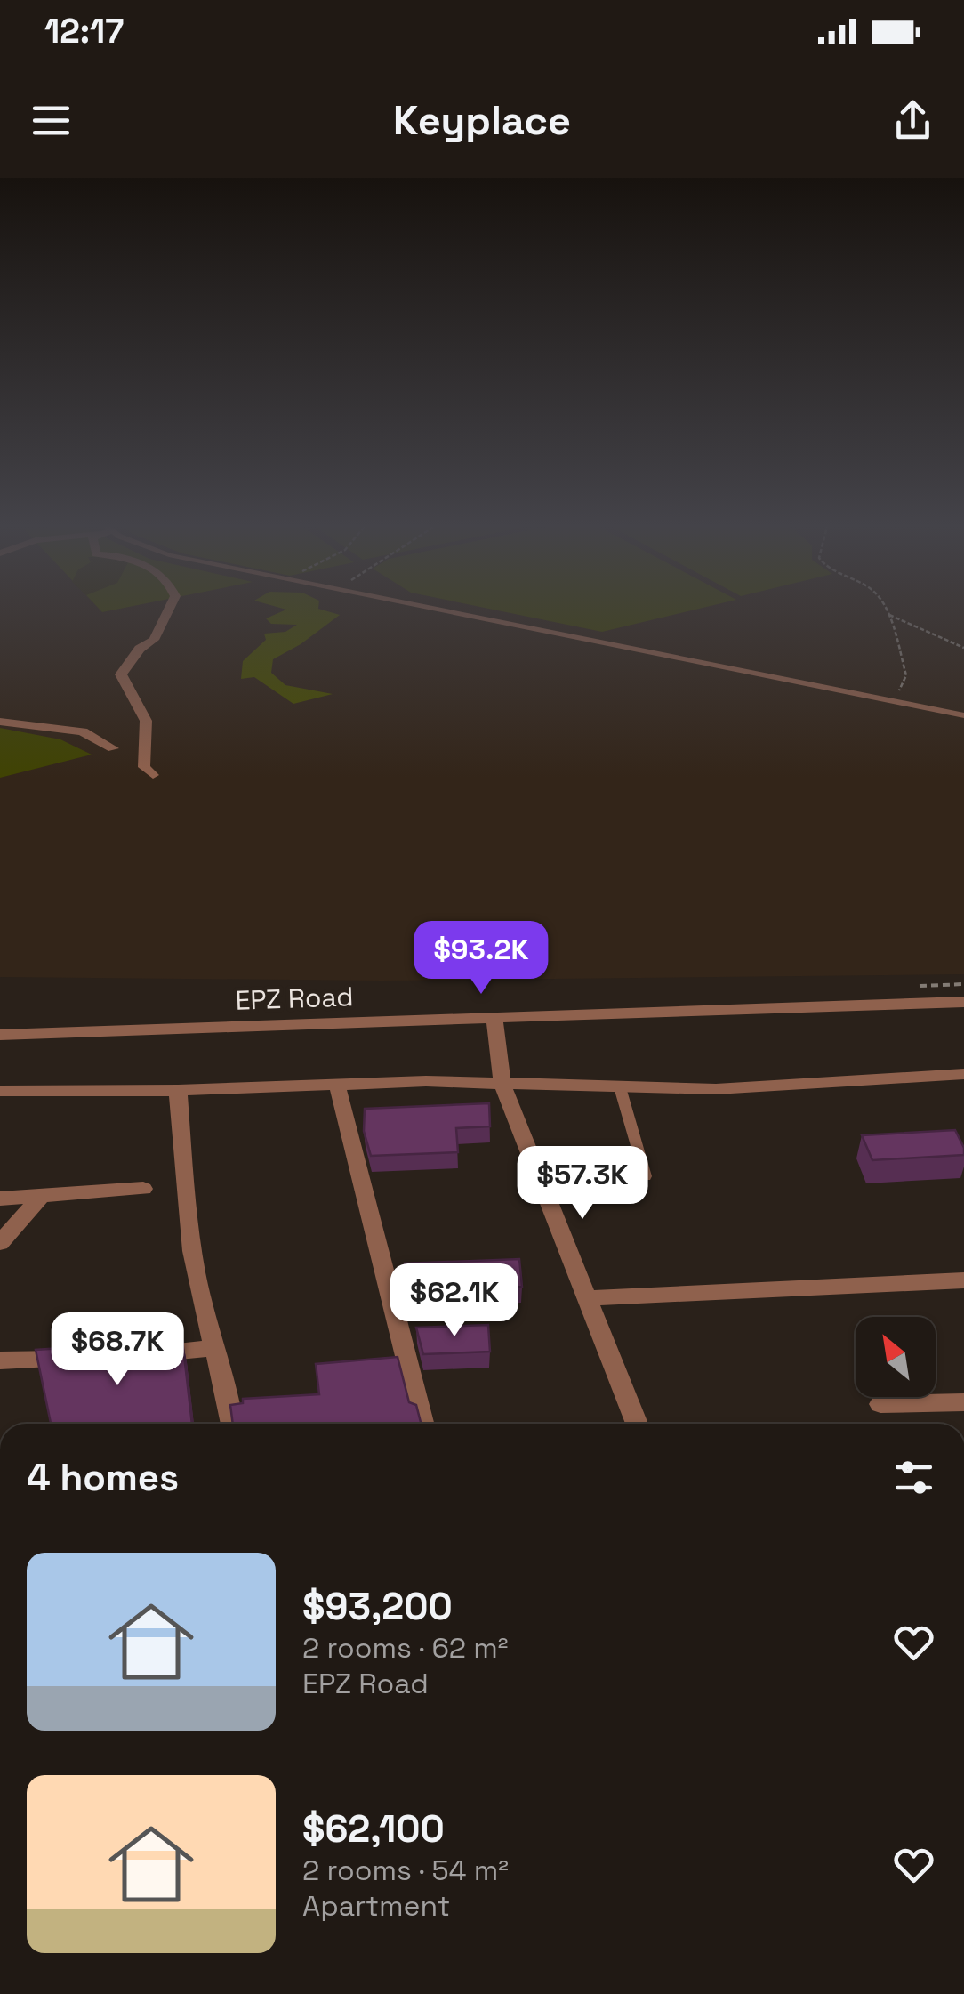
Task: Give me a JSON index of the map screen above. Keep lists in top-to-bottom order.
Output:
{
  "streets": {
    "street": ["EPZ Road"]
  },
  "north": "top left",
  "page": {
    "status": "12:17",
    "header": "Keyplace",
    "price": [
      "$93.2K",
      "$57.3K",
      "$62.1K",
      "$68.7K"
    ],
    "heading": "4 homes",
    "list": [
      {
        "name": "$93,200",
        "note": "2 rooms · 62 m² · EPZ Road"
      },
      {
        "name": "$62,100",
        "note": "2 rooms · 54 m² · Apartment"
      }
    ]
  }
}
